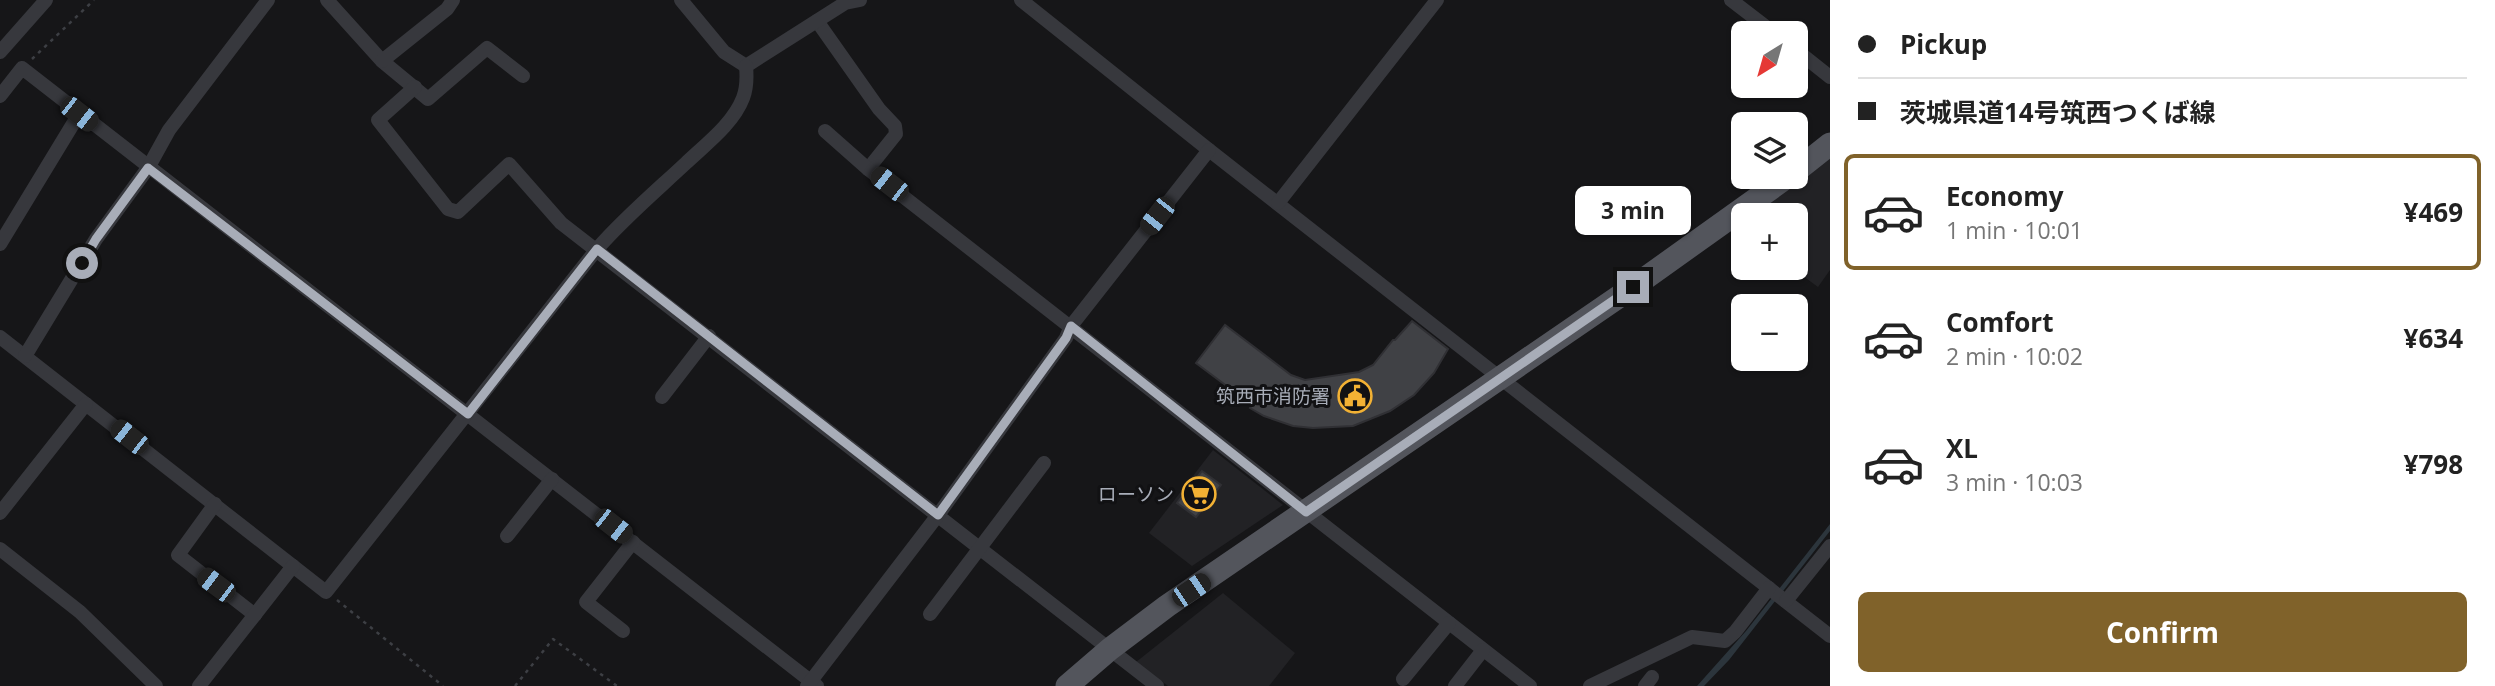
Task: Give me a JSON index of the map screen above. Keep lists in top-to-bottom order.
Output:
{
  "places": {
    "public building": ["筑西市消防署"],
    "supermarket": ["ローソン"]
  },
  "north": "bottom left",
  "page": {
    "banner": ["Pickup", "茨城県道14号筑西つくば線"],
    "map_buttons": ["+", "−"],
    "list": [
      {
        "name": "Economy",
        "note": "1 min · 10:01",
        "value": "¥469"
      },
      {
        "name": "Comfort",
        "note": "2 min · 10:02",
        "value": "¥634"
      },
      {
        "name": "XL",
        "note": "3 min · 10:03",
        "value": "¥798"
      }
    ],
    "bubble": "3 min",
    "buttons": "Confirm"
  }
}
